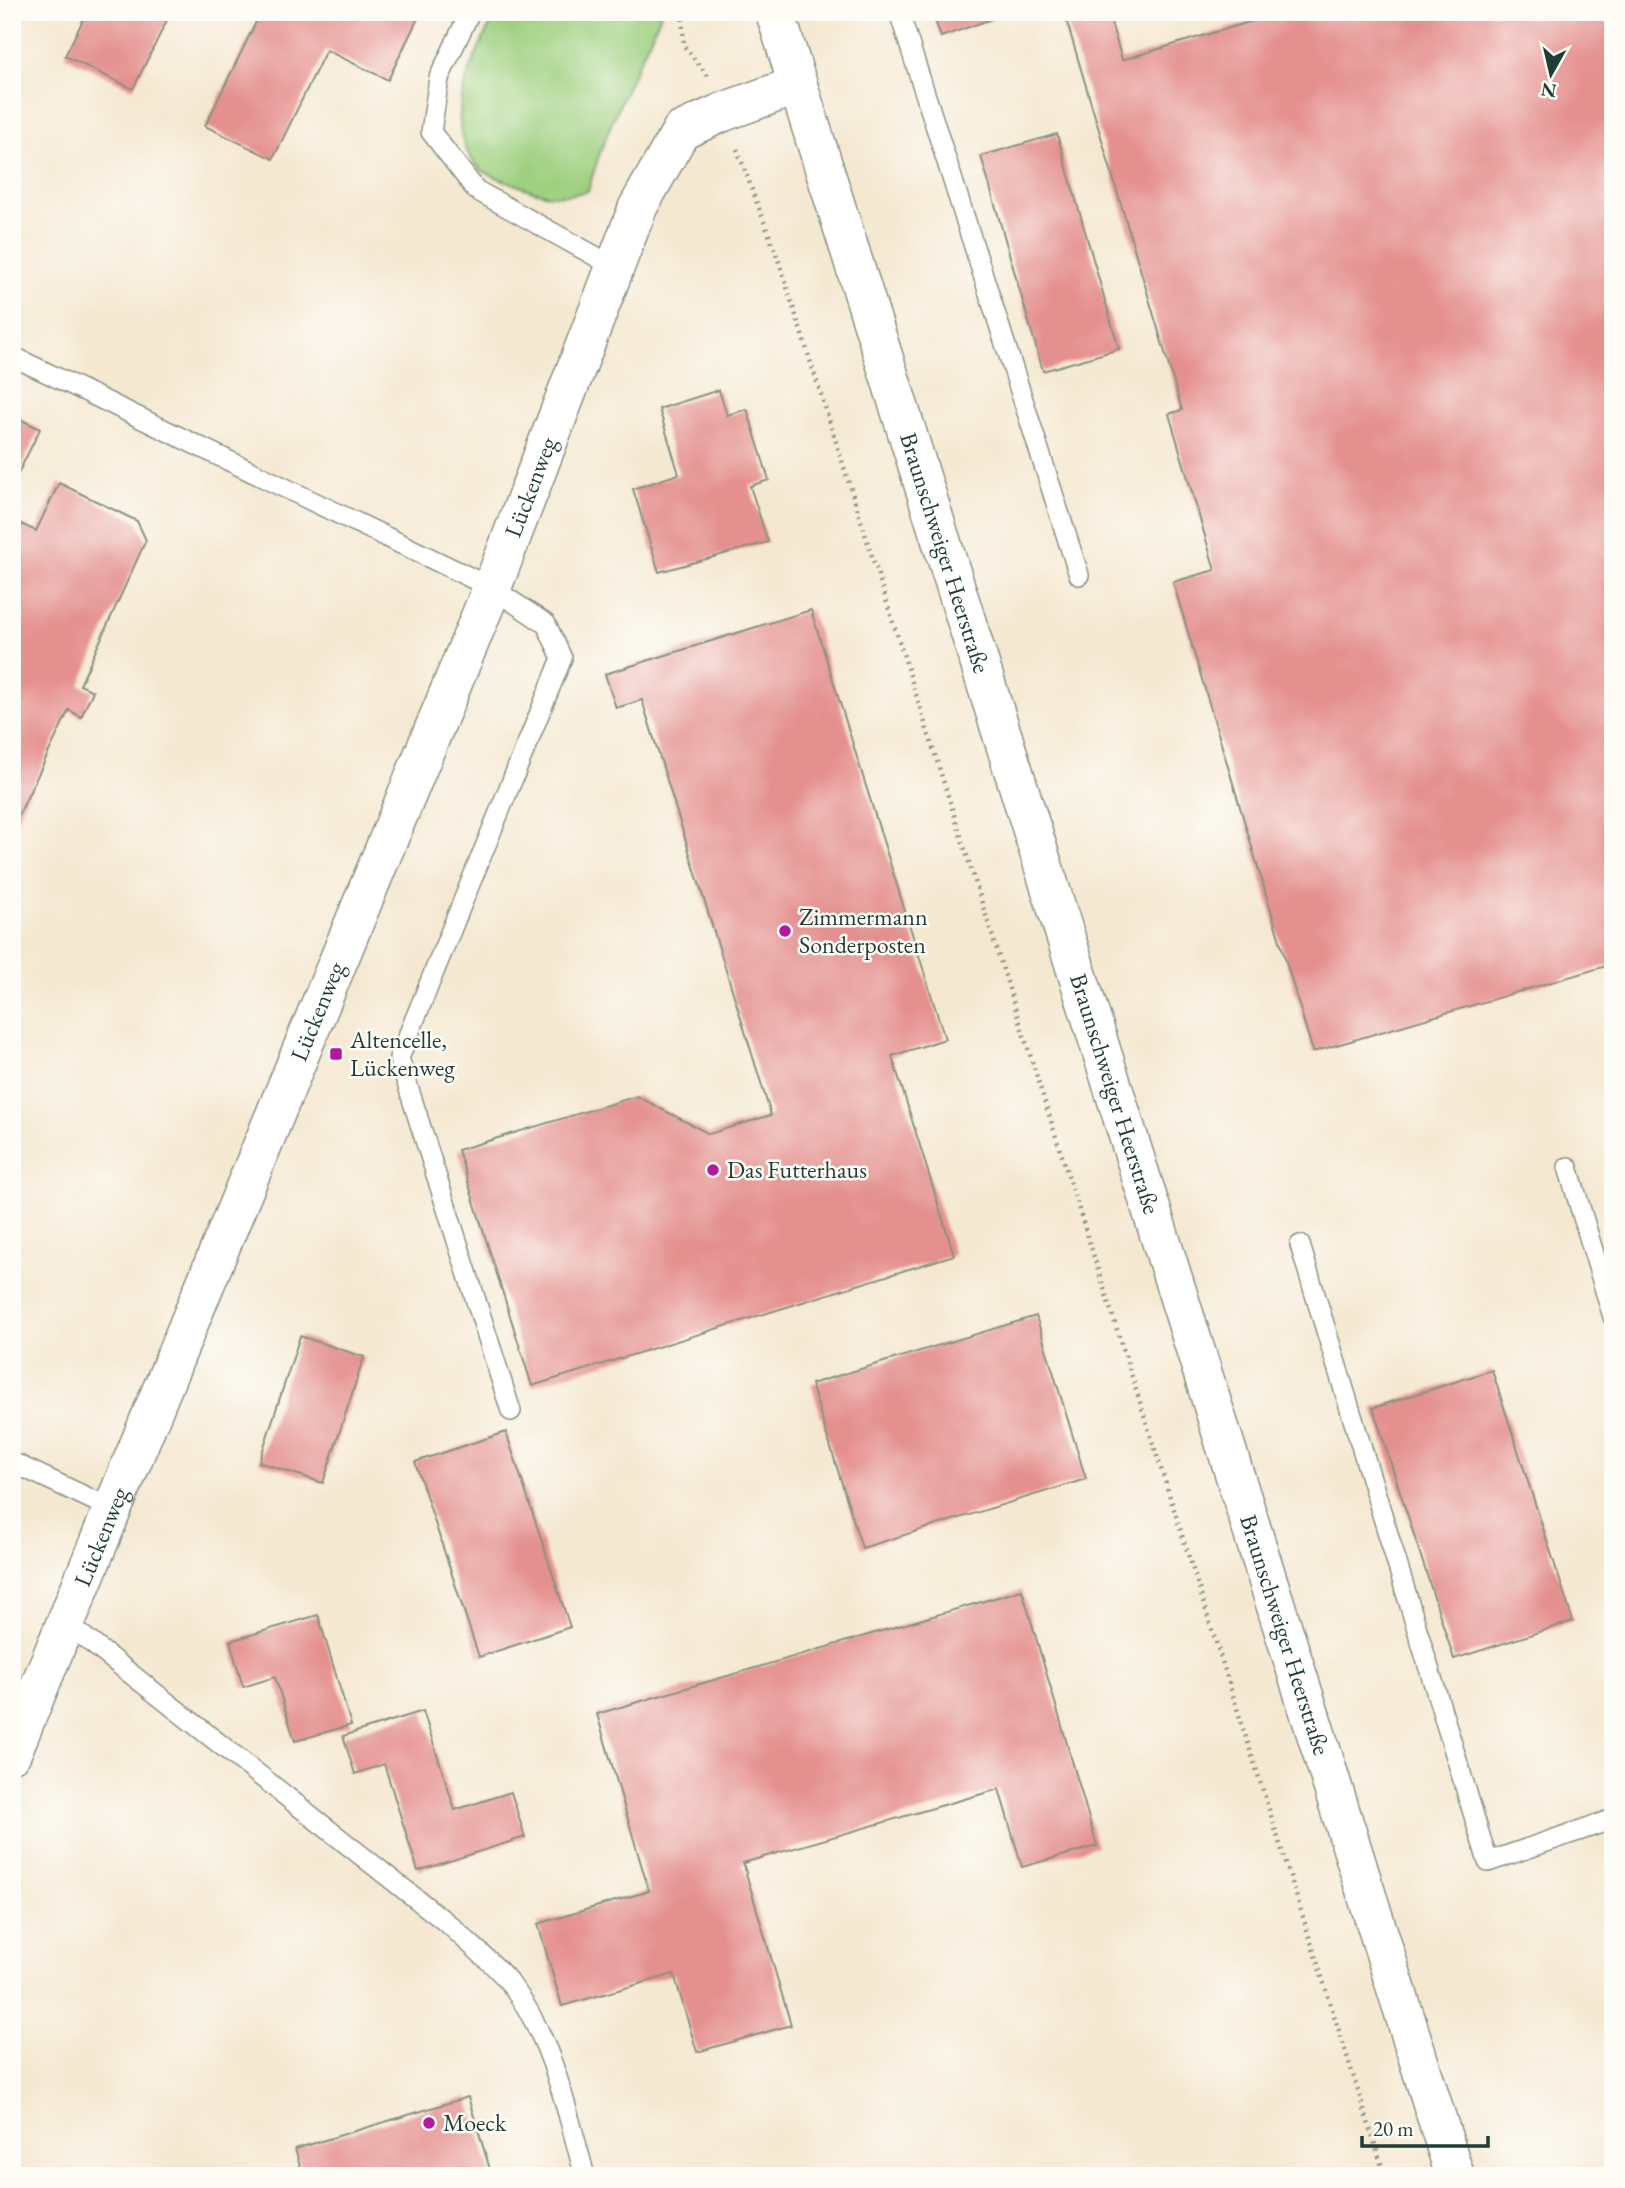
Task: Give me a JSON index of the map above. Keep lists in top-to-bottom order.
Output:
{
  "streets": {
    "main road": ["Lückenweg", "Braunschweiger Heerstraße"]
  },
  "crossings": [
    ["Lückenweg", "Braunschweiger Heerstraße"]
  ],
  "places": {
    "other": ["Zimmermann Sonderposten", "Das Futterhaus", "Moeck"],
    "transit": ["Altencelle, Lückenweg"]
  },
  "scale_bar": "20 m",
  "north": "bottom"
}
